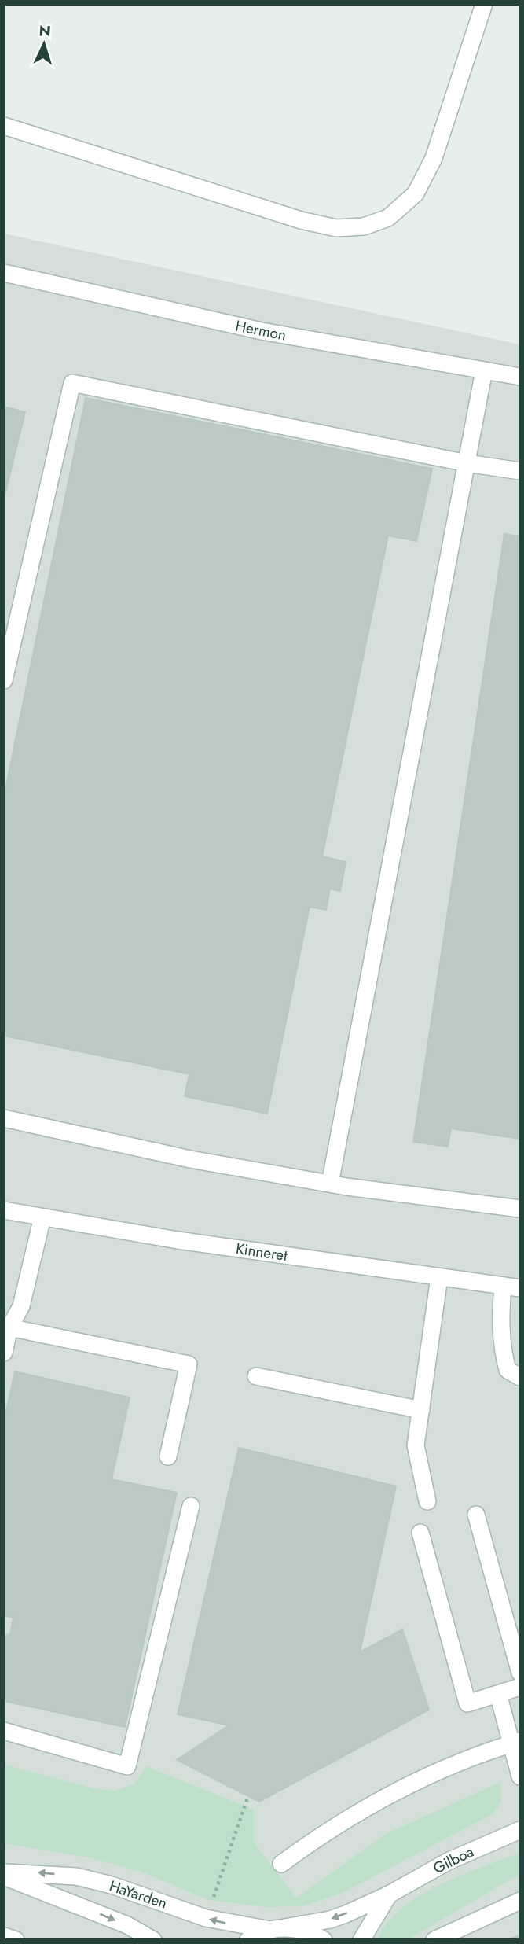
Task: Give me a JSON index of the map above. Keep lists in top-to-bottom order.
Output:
{
  "streets": {
    "street": [
      "Hermon",
      "Kinneret",
      "Gilboa",
      "HaYarden"
    ]
  },
  "crossings": [
    ["Gilboa", "HaYarden"]
  ],
  "north": "top"
}
